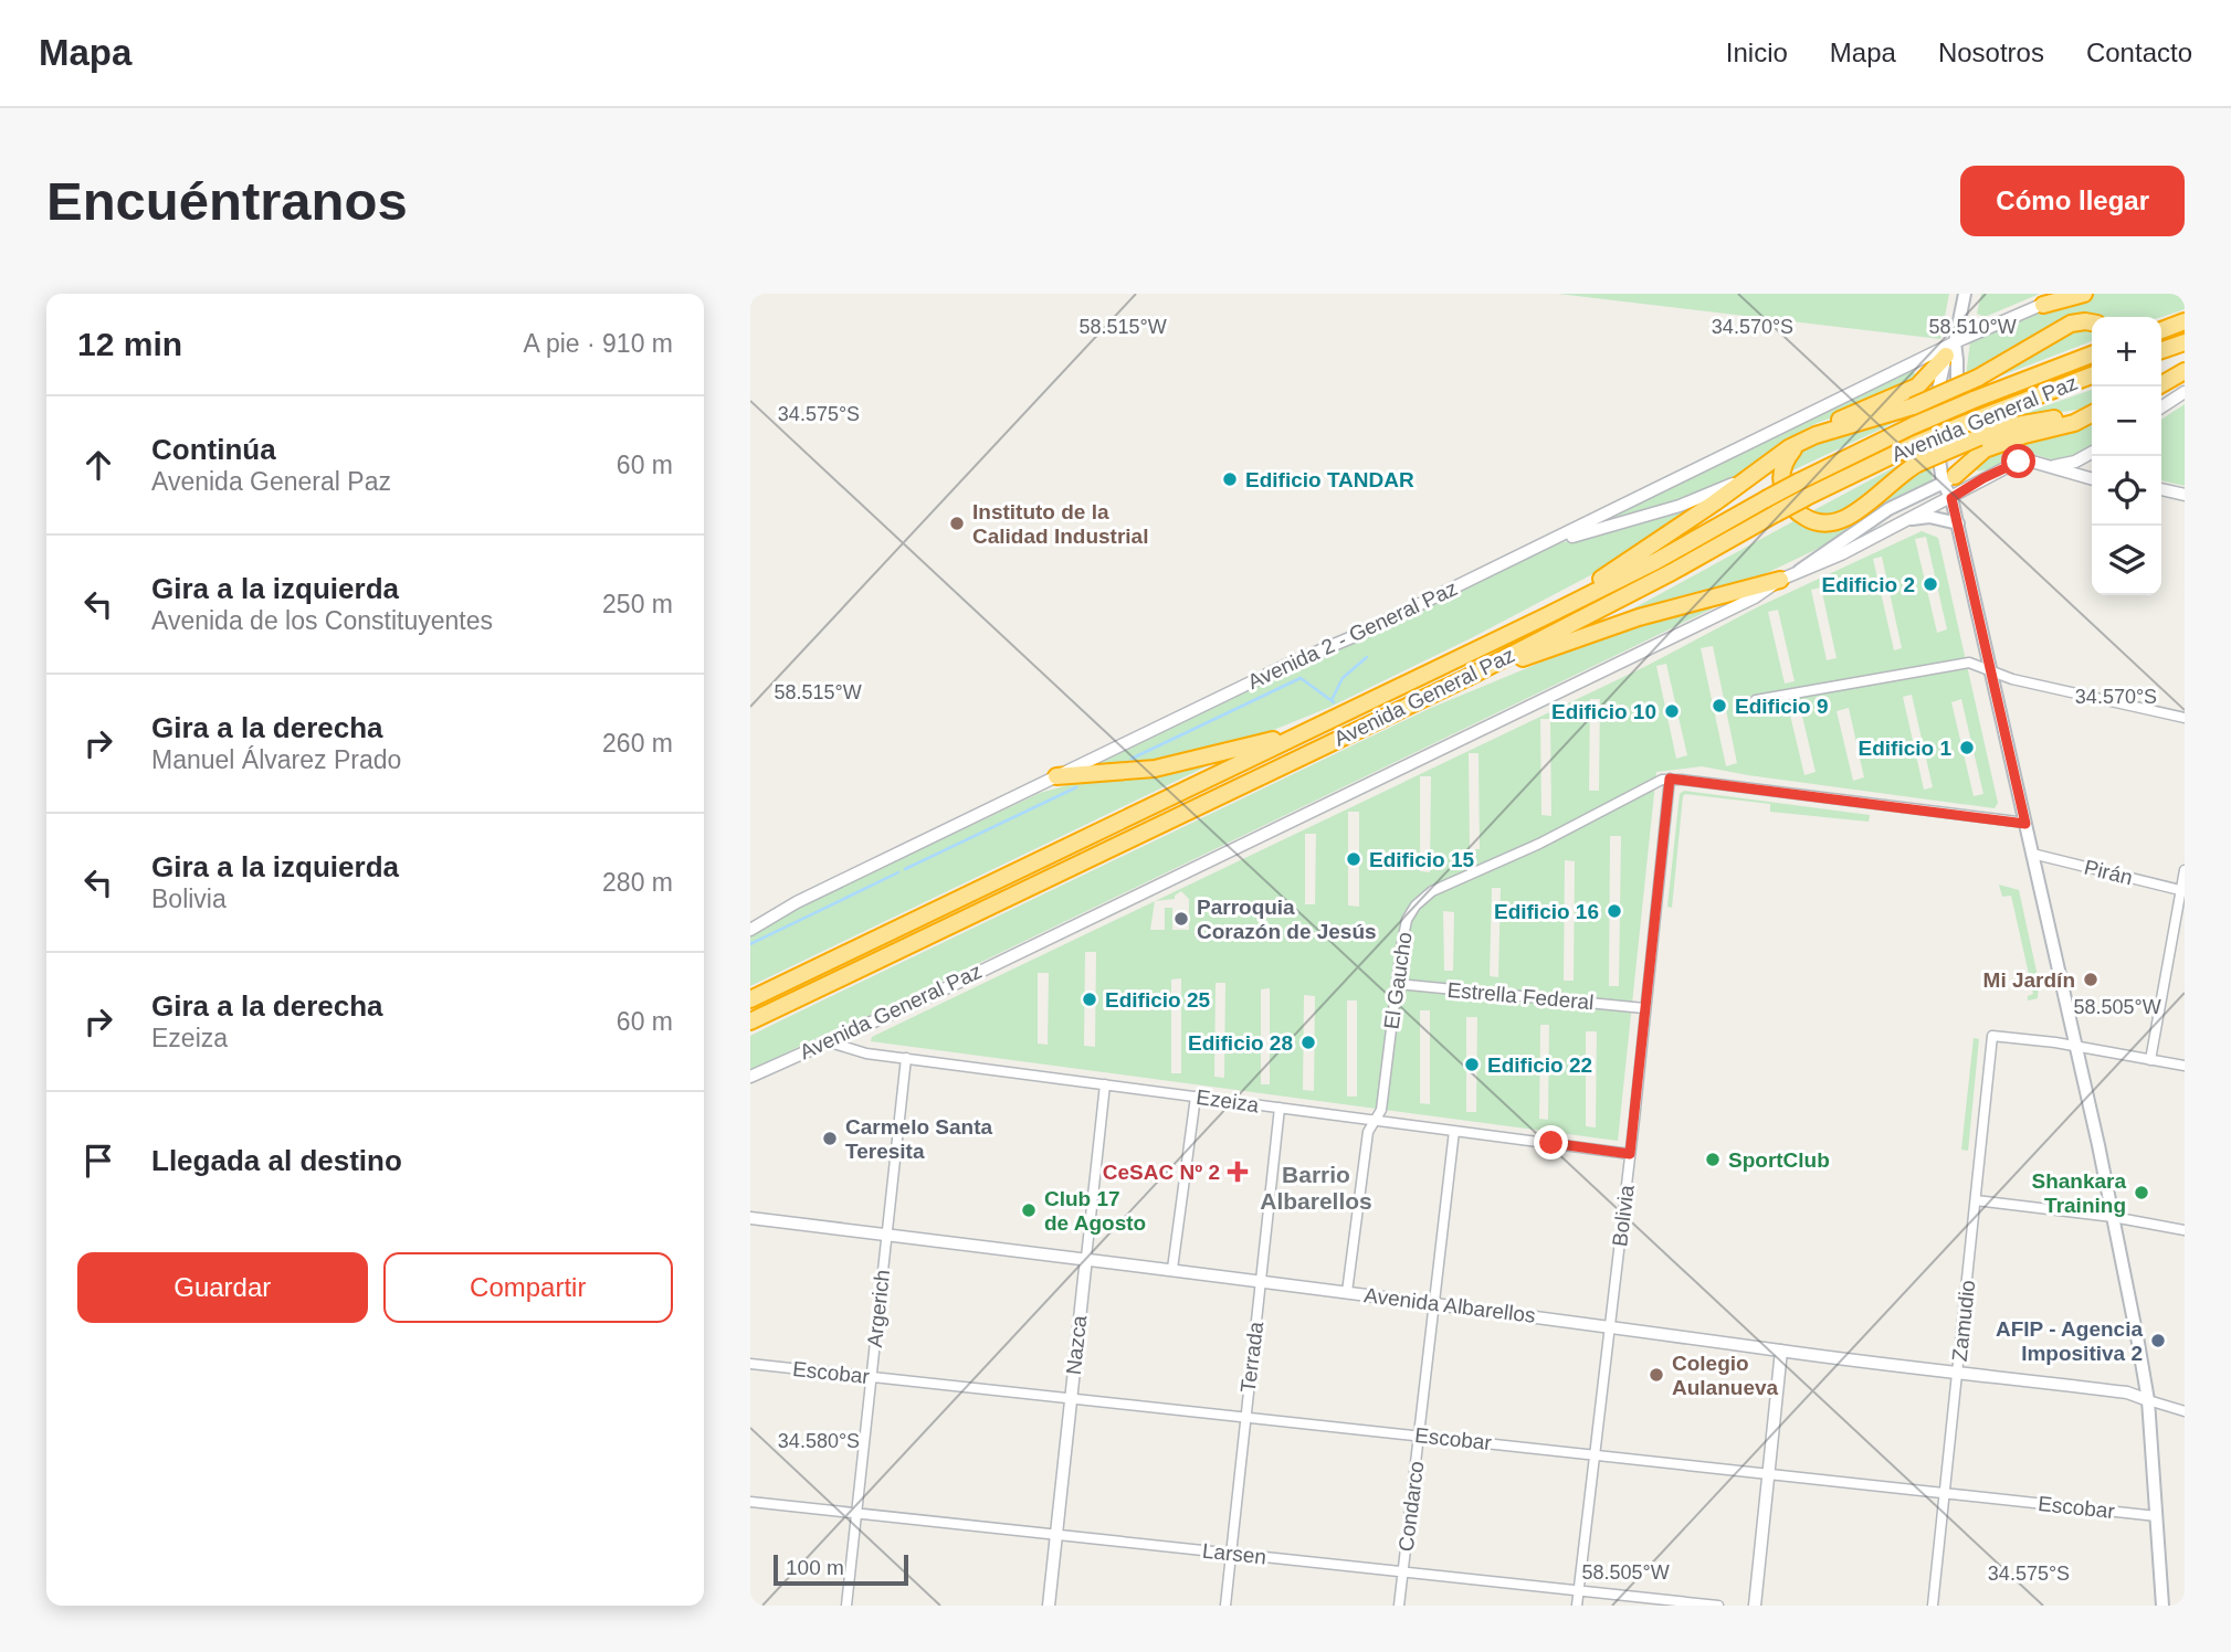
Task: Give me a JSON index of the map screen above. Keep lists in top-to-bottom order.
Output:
{
  "streets": {
    "highway": ["Avenida General Paz"],
    "street": [
      "Avenida 2 - General Paz",
      "Pirán",
      "El Gaucho",
      "Estrella Federal",
      "Ezeiza",
      "Bolivia",
      "Avenida Albarellos",
      "Argerich",
      "Zamudio",
      "Nazca",
      "Terrada",
      "Escobar",
      "Condarco",
      "Larsen"
    ]
  },
  "crossings": [
    ["Avenida General Paz", "Ezeiza"],
    ["El Gaucho", "Estrella Federal"],
    ["El Gaucho", "Ezeiza"],
    ["El Gaucho", "Bolivia"],
    ["El Gaucho", "Avenida Albarellos"],
    ["Estrella Federal", "Bolivia"],
    ["Ezeiza", "Bolivia"],
    ["Ezeiza", "Argerich"],
    ["Ezeiza", "Nazca"],
    ["Ezeiza", "Terrada"],
    ["Ezeiza", "Condarco"],
    ["Bolivia", "Avenida Albarellos"],
    ["Bolivia", "Escobar"],
    ["Bolivia", "Larsen"],
    ["Avenida Albarellos", "Argerich"],
    ["Avenida Albarellos", "Zamudio"],
    ["Avenida Albarellos", "Nazca"],
    ["Avenida Albarellos", "Terrada"],
    ["Avenida Albarellos", "Condarco"],
    ["Argerich", "Escobar"],
    ["Argerich", "Larsen"],
    ["Zamudio", "Escobar"],
    ["Nazca", "Escobar"],
    ["Nazca", "Larsen"],
    ["Terrada", "Escobar"],
    ["Terrada", "Larsen"],
    ["Escobar", "Condarco"],
    ["Condarco", "Larsen"]
  ],
  "districts": ["Barrio Albarellos"],
  "places": {
    "other": [
      "Edificio TANDAR",
      "Instituto de la Calidad Industrial",
      "Edificio 2",
      "Edificio 9",
      "Edificio 10",
      "Edificio 1",
      "Edificio 15",
      "Edificio 16",
      "Parroquia Corazón de Jesús",
      "Mi Jardín",
      "Edificio 25",
      "Edificio 28",
      "Edificio 22",
      "Carmelo Santa Teresita",
      "SportClub",
      "Shankara Training",
      "Club 17 de Agosto",
      "AFIP - Agencia Impositiva 2",
      "Colegio Aulanueva"
    ],
    "health": ["CeSAC Nº 2"]
  },
  "scale_bar": "100 m",
  "page": {
    "header": "Mapa",
    "nav": [
      "Inicio",
      "Mapa",
      "Nosotros",
      "Contacto"
    ],
    "buttons": [
      "Cómo llegar",
      ["Guardar", "Compartir"]
    ],
    "title": "Encuéntranos",
    "heading": ["12 min", "A pie · 910 m"],
    "map_buttons": ["+", "−"],
    "list": [
      ["Continúa", "Avenida General Paz", "60 m"],
      ["Gira a la izquierda", "Avenida de los Constituyentes", "250 m"],
      ["Gira a la derecha", "Manuel Álvarez Prado", "260 m"],
      ["Gira a la izquierda", "Bolivia", "280 m"],
      ["Gira a la derecha", "Ezeiza", "60 m"],
      "Llegada al destino"
    ],
    "scale": "100 m"
  },
  "coordinates": [
    "34.570°S",
    "58.515°W",
    "58.510°W",
    "34.575°S",
    "58.505°W",
    "34.580°S"
  ]
}
